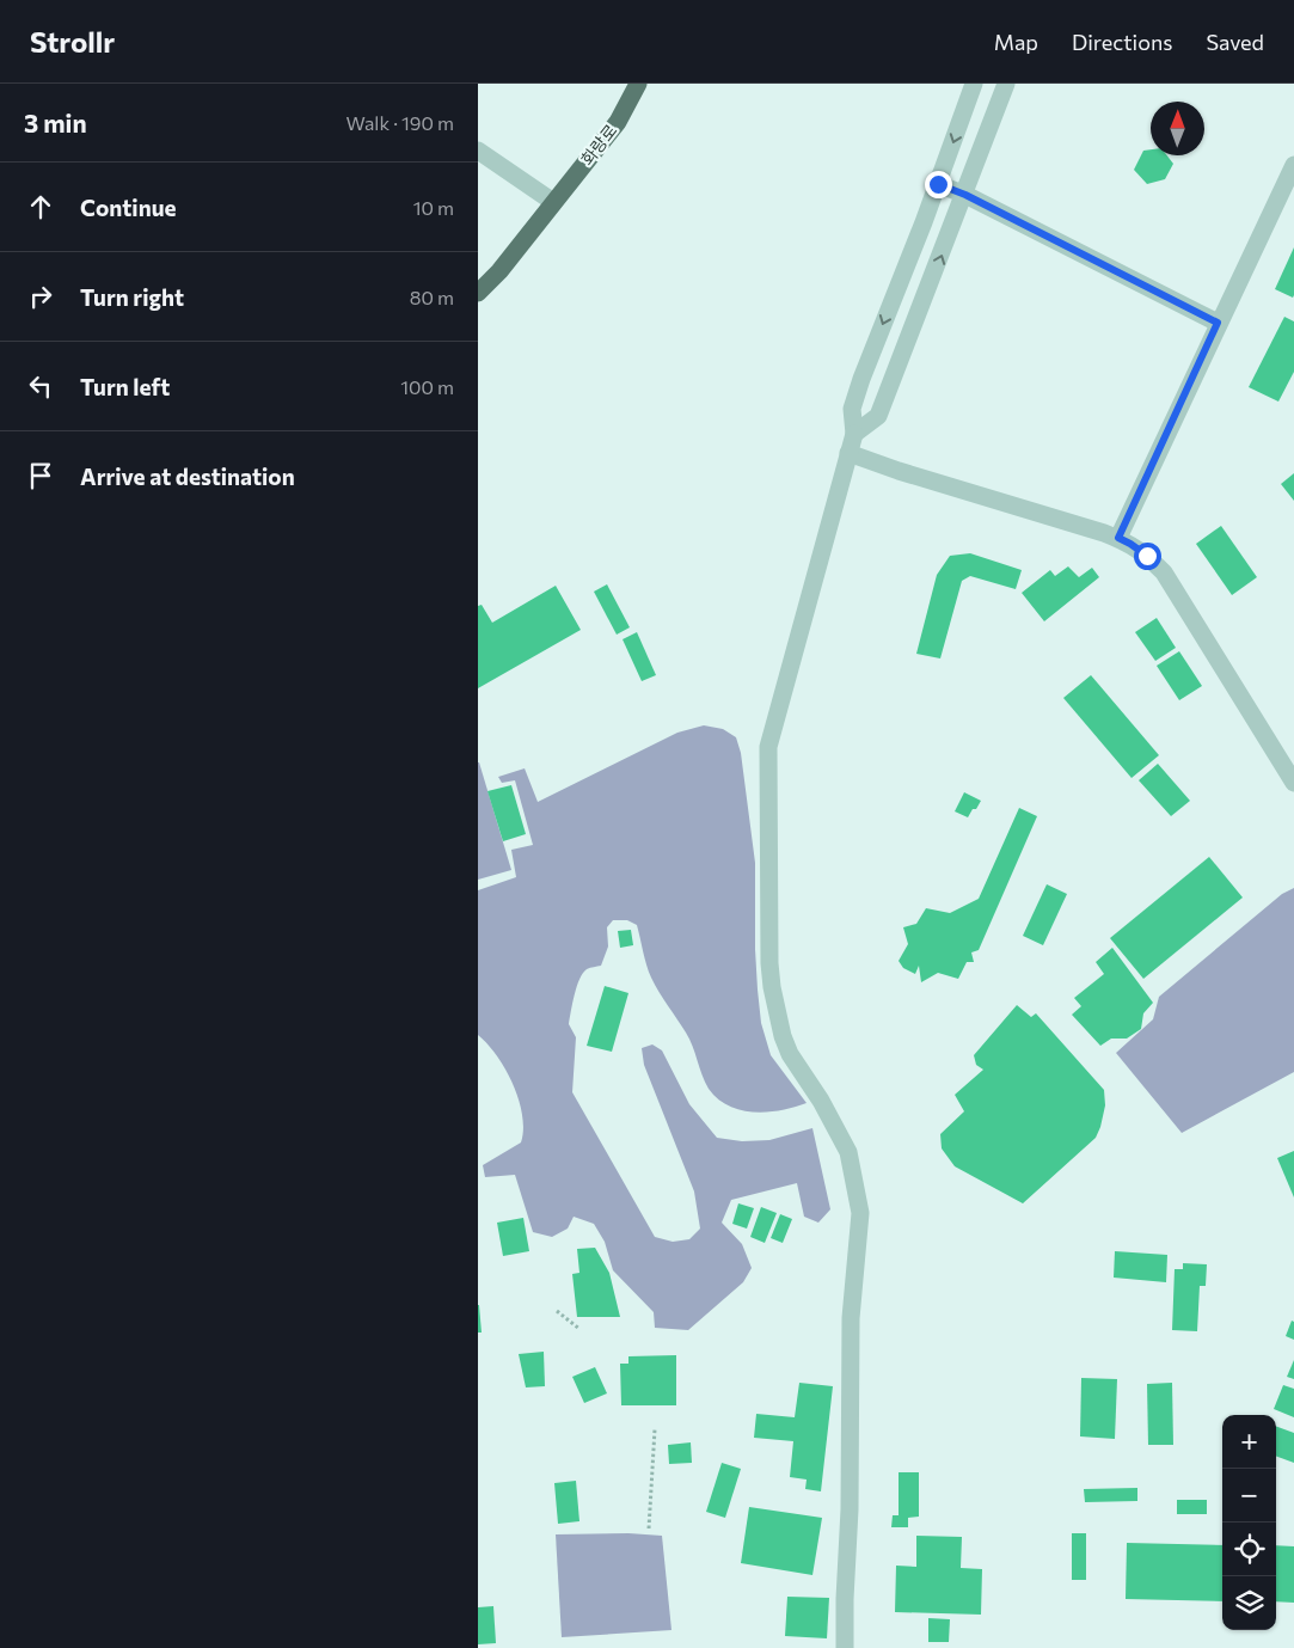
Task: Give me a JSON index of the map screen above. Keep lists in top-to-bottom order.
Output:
{
  "streets": {
    "main road": ["화랑로"]
  },
  "north": "top",
  "page": {
    "header": "Strollr",
    "nav": ["Map", "Directions", "Saved"],
    "heading": ["3 min", "Walk · 190 m"],
    "list": [
      ["Continue", "10 m"],
      ["Turn right", "80 m"],
      ["Turn left", "100 m"],
      "Arrive at destination"
    ],
    "map_buttons": ["+", "−"]
  }
}
